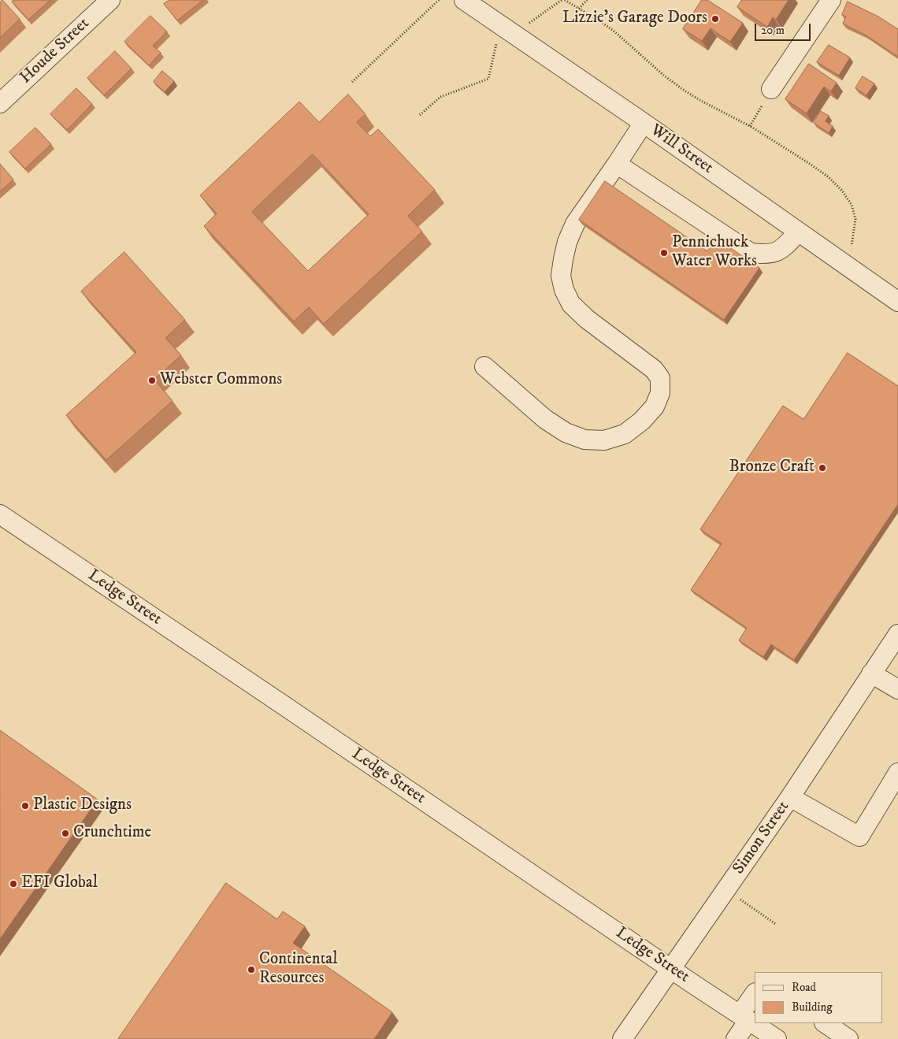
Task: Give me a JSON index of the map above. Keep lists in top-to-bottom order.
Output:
{
  "streets": {
    "street": [
      "Houde Street",
      "Will Street",
      "Ledge Street",
      "Simon Street"
    ]
  },
  "crossings": [
    ["Ledge Street", "Simon Street"]
  ],
  "places": [
    "Lizzie's Garage Doors",
    "Pennichuck Water Works",
    "Webster Commons",
    "Bronze Craft",
    "Plastic Designs",
    "Crunchtime",
    "EFI Global",
    "Continental Resources"
  ],
  "legend": ["Road", "Building"],
  "scale_bar": "20 m"
}
